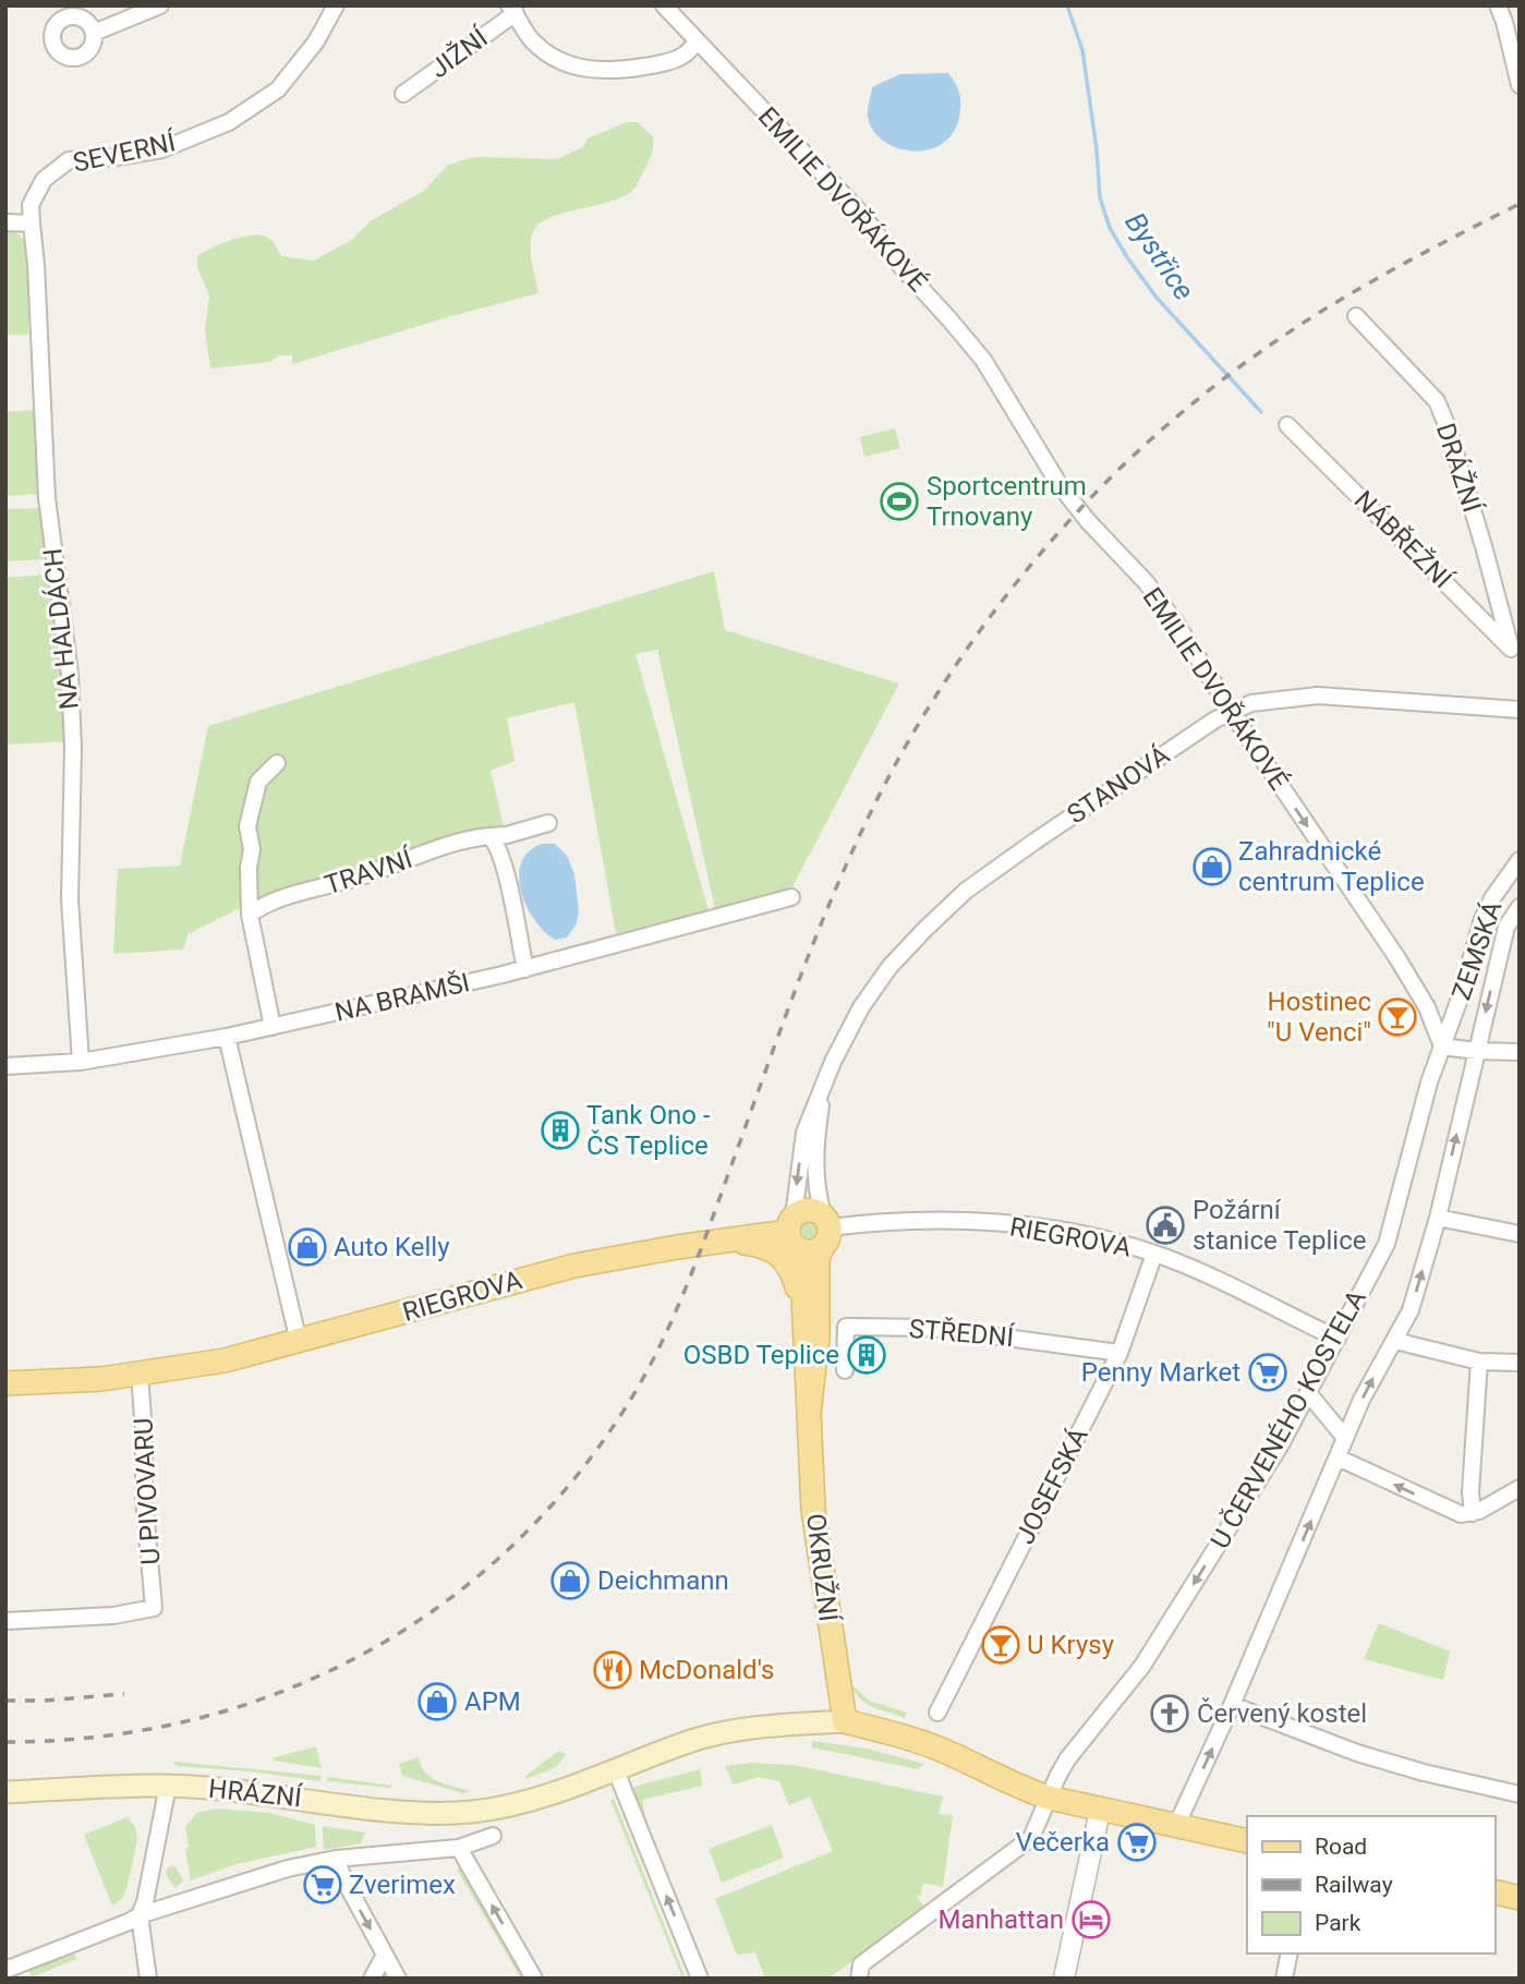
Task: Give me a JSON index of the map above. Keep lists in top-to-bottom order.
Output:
{
  "streets": {
    "main road": ["RIEGROVA", "OKRUŽNÍ", "HRÁZNÍ"],
    "street": [
      "JIŽNÍ",
      "SEVERNÍ",
      "EMILIE DVOŘÁKOVÉ",
      "DRÁŽNÍ",
      "NÁBŘEŽNÍ",
      "NA HALDÁCH",
      "STANOVÁ",
      "TRAVNÍ",
      "ZEMSKÁ",
      "NA BRAMŠI",
      "STŘEDNÍ",
      "U ČERVENÉHO KOSTELA",
      "JOSEFSKÁ",
      "U PIVOVARU"
    ]
  },
  "crossings": [
    ["SEVERNÍ", "NA HALDÁCH"],
    ["EMILIE DVOŘÁKOVÉ", "STANOVÁ"],
    ["EMILIE DVOŘÁKOVÉ", "ZEMSKÁ"],
    ["EMILIE DVOŘÁKOVÉ", "U ČERVENÉHO KOSTELA"],
    ["DRÁŽNÍ", "NÁBŘEŽNÍ"],
    ["NA HALDÁCH", "NA BRAMŠI"],
    ["STANOVÁ", "RIEGROVA"],
    ["STANOVÁ", "OKRUŽNÍ"],
    ["ZEMSKÁ", "U ČERVENÉHO KOSTELA"],
    ["RIEGROVA", "U ČERVENÉHO KOSTELA"],
    ["RIEGROVA", "JOSEFSKÁ"],
    ["RIEGROVA", "U PIVOVARU"],
    ["RIEGROVA", "OKRUŽNÍ"],
    ["STŘEDNÍ", "JOSEFSKÁ"],
    ["OKRUŽNÍ", "HRÁZNÍ"]
  ],
  "water": ["Bystřice"],
  "places": {
    "sports": ["Sportcentrum Trnovany"],
    "shop": [
      "Zahradnické centrum Teplice",
      "Auto Kelly",
      "Deichmann",
      "APM"
    ],
    "bar": ["Hostinec \"U Venci\"", "U Krysy"],
    "building": ["Tank Ono - ČS Teplice", "OSBD Teplice"],
    "public building": ["Požární stanice Teplice"],
    "supermarket": ["Penny Market", "Večerka", "Zverimex"],
    "restaurant": ["McDonald's"],
    "church": ["Červený kostel"],
    "hotel": ["Manhattan"]
  },
  "legend": ["Road", "Railway", "Park"]
}
